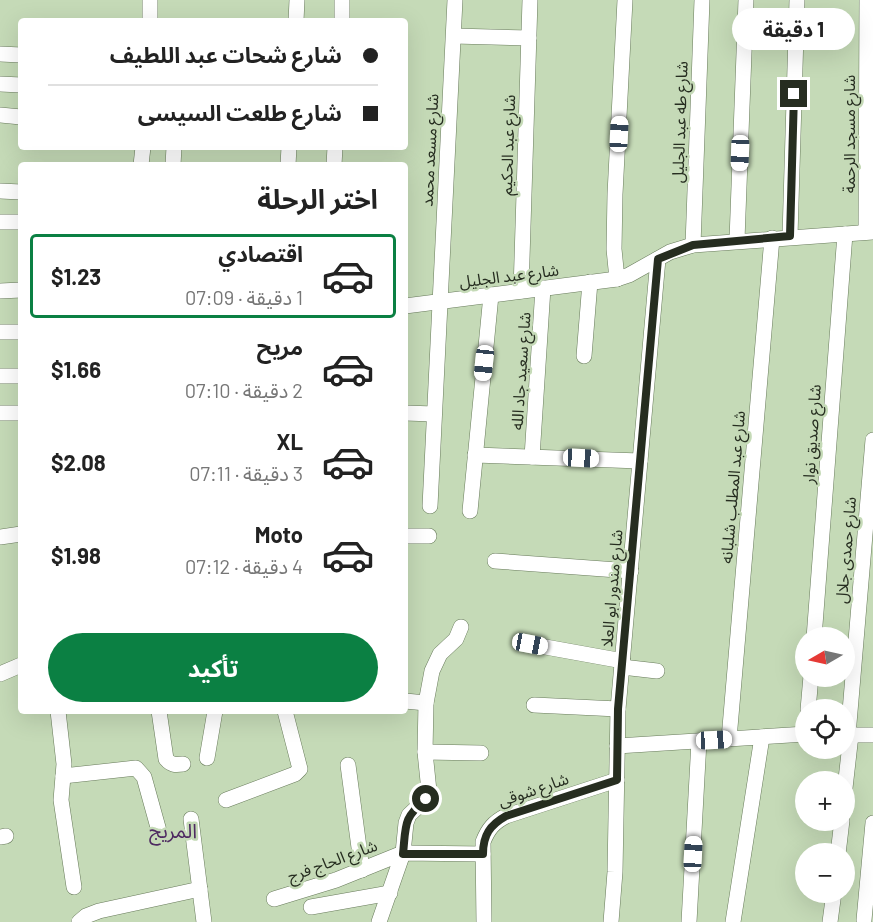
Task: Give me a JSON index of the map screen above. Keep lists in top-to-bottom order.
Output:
{
  "streets": {
    "street": [
      "شارع طه عبد الجليل",
      "شارع مسجد الرحمة",
      "شارع عبد الحكيم",
      "شارع مسعد محمد",
      "شارع عبد الجليل",
      "شارع سعيد جاد الله",
      "شارع صديق نوار",
      "شارع عبد المطلب شلبانه",
      "شارع حمدى جلال",
      "شارع مندور ابو العلا",
      "شارع شوقى",
      "شارع الحاج فرج"
    ]
  },
  "crossings": [
    ["شارع طه عبد الجليل", "شارع عبد الجليل"],
    ["شارع مسجد الرحمة", "شارع عبد الجليل"],
    ["شارع عبد الحكيم", "شارع عبد الجليل"],
    ["شارع مسعد محمد", "شارع عبد الجليل"],
    ["شارع عبد الجليل", "شارع سعيد جاد الله"],
    ["شارع عبد الجليل", "شارع صديق نوار"],
    ["شارع عبد الجليل", "شارع عبد المطلب شلبانه"],
    ["شارع عبد الجليل", "شارع مندور ابو العلا"],
    ["شارع مندور ابو العلا", "شارع شوقى"]
  ],
  "districts": ["المريج"],
  "north": "left",
  "page": {
    "bubble": "1 دقيقة",
    "banner": ["شارع شحات عبد اللطيف", "شارع طلعت السيسى"],
    "heading": "اختر الرحلة",
    "list": [
      {
        "name": "اقتصادي",
        "note": "1 دقيقة · 07:09",
        "value": "$1.23"
      },
      {
        "name": "مريح",
        "note": "2 دقيقة · 07:10",
        "value": "$1.66"
      },
      {
        "name": "XL",
        "note": "3 دقيقة · 07:11",
        "value": "$2.08"
      },
      {
        "name": "Moto",
        "note": "4 دقيقة · 07:12",
        "value": "$1.98"
      }
    ],
    "buttons": "تأكيد",
    "map_buttons": ["+", "−"]
  }
}
